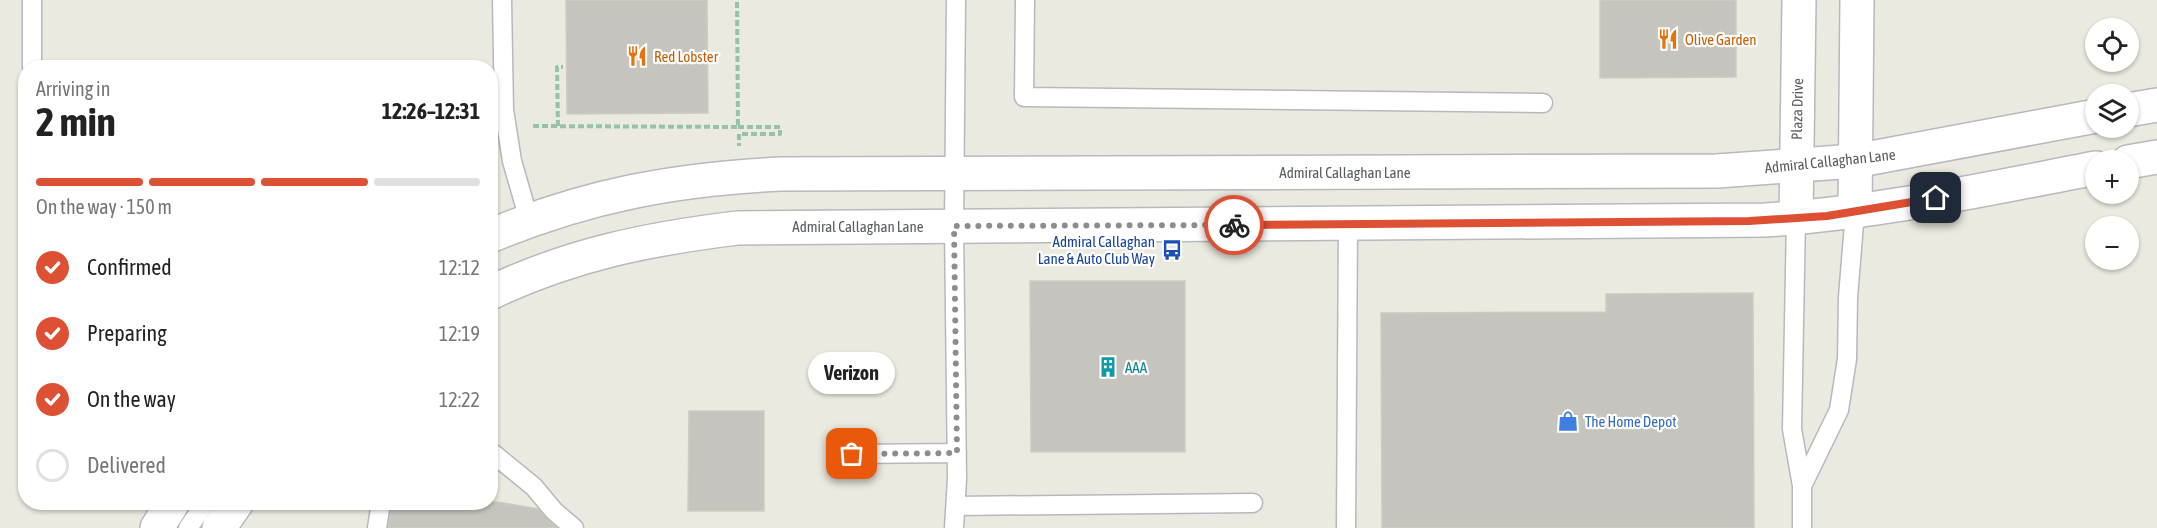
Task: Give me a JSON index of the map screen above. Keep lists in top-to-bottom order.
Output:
{
  "streets": {
    "main road": ["Plaza Drive", "Admiral Callaghan Lane"]
  },
  "crossings": [
    ["Plaza Drive", "Admiral Callaghan Lane"]
  ],
  "places": {
    "restaurant": ["Olive Garden", "Red Lobster"],
    "bus stop": ["Admiral Callaghan Lane & Auto Club Way"],
    "building": ["AAA"],
    "shop": ["The Home Depot"],
    "other": ["Verizon"]
  },
  "page": {
    "map_buttons": ["+", "−"],
    "heading": ["2 min", "Arriving in", "12:26–12:31"],
    "bar": "On the way · 150 m",
    "list": [
      ["Confirmed", "12:12"],
      ["Preparing", "12:19"],
      ["On the way", "12:22"],
      "Delivered"
    ],
    "bubble": "Verizon"
  }
}
